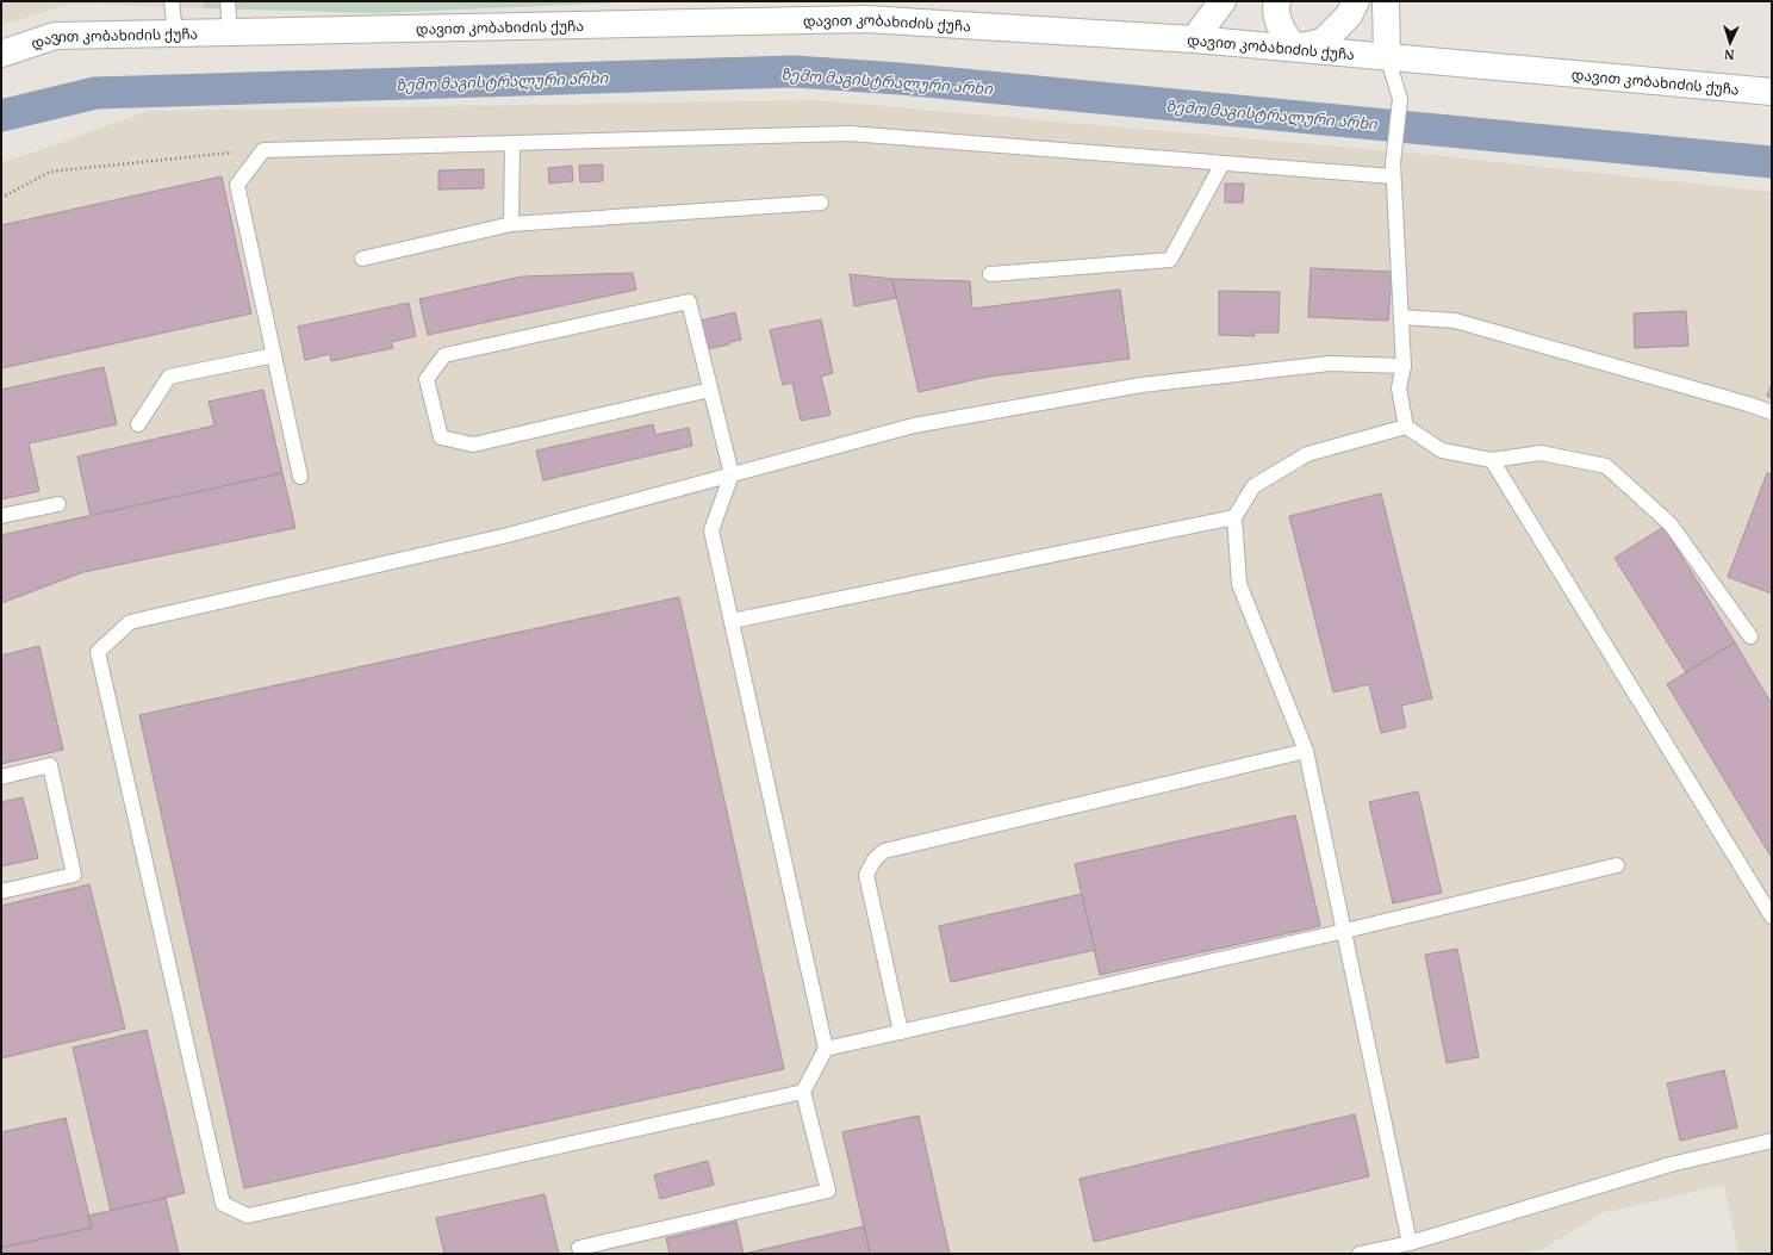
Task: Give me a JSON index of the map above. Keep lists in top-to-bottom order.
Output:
{
  "streets": {
    "street": ["დავით კობახიძის ქუჩა"]
  },
  "water": ["ზემო მაგისტრალური არხი"],
  "north": "bottom"
}
